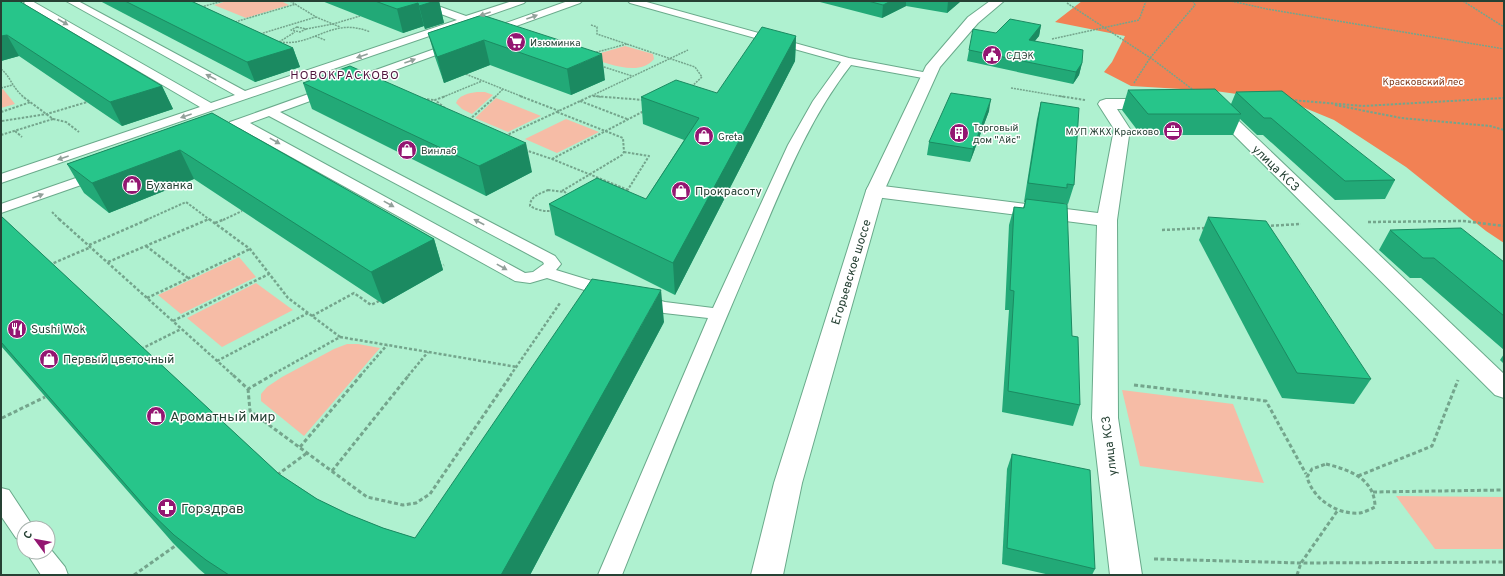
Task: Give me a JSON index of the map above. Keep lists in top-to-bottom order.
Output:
{
  "streets": {
    "street": ["улица КСЗ", "Егорьевское шоссе"]
  },
  "districts": ["НОВОКРАСКОВО"],
  "parks": ["Красковский лес"],
  "places": {
    "supermarket": ["Изюминка"],
    "public building": ["СДЭК"],
    "office": ["МУП ЖКХ Красково"],
    "building": ["Торговый дом \"Айс\""],
    "shop": [
      "Greta",
      "Винлаб",
      "Буханка",
      "Прокрасоту",
      "Первый цветочный",
      "Ароматный мир"
    ],
    "restaurant": ["Sushi Wok"],
    "pharmacy": ["Горздрав"]
  },
  "north": "top left"
}
